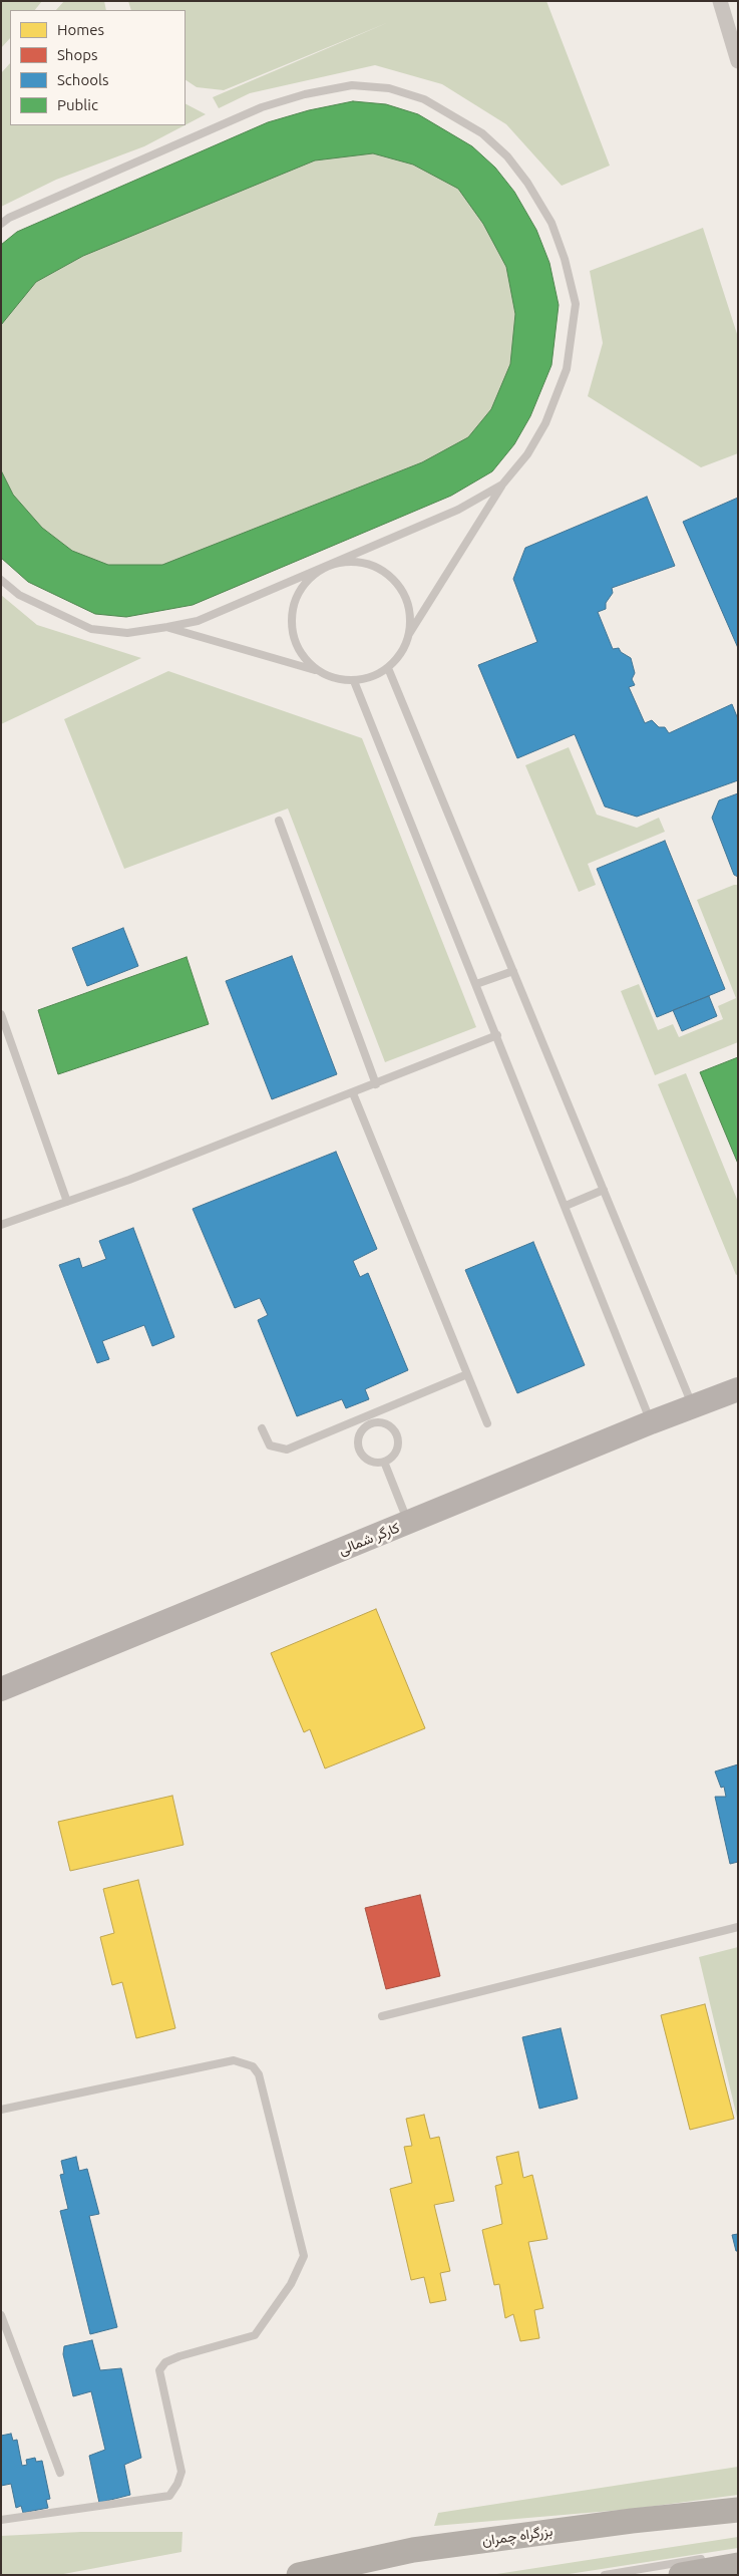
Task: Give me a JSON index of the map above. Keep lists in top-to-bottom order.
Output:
{
  "streets": {
    "highway": ["بزرگراه چمران"],
    "main road": ["کارگر شمالی"]
  },
  "legend": [
    "Homes",
    "Shops",
    "Schools",
    "Public"
  ]
}
